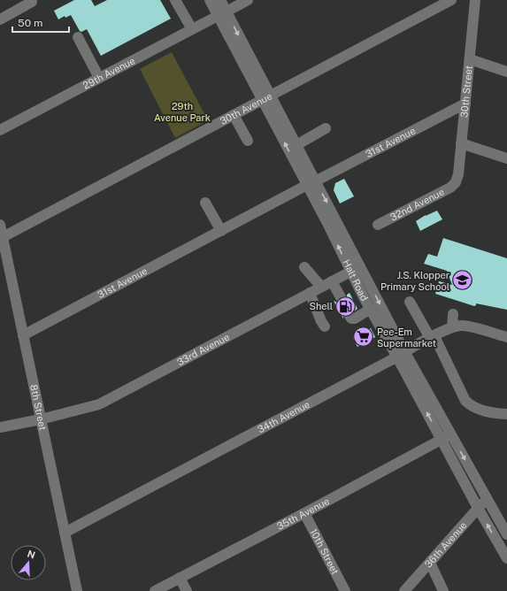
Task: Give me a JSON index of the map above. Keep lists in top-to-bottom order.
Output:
{
  "streets": {
    "street": [
      "29th Avenue",
      "30th Street",
      "30th Avenue",
      "31st Avenue",
      "32nd Avenue",
      "Halt Road",
      "33rd Avenue",
      "8th Street",
      "34th Avenue",
      "35th Avenue",
      "36th Avenue",
      "10th Street"
    ]
  },
  "crossings": [
    ["29th Avenue", "Halt Road"],
    ["30th Street", "31st Avenue"],
    ["30th Street", "32nd Avenue"],
    ["30th Avenue", "Halt Road"],
    ["30th Avenue", "8th Street"],
    ["31st Avenue", "Halt Road"],
    ["31st Avenue", "8th Street"],
    ["Halt Road", "33rd Avenue"],
    ["Halt Road", "34th Avenue"],
    ["Halt Road", "35th Avenue"],
    ["Halt Road", "36th Avenue"],
    ["33rd Avenue", "8th Street"],
    ["8th Street", "34th Avenue"],
    ["35th Avenue", "10th Street"]
  ],
  "parks": ["29th Avenue Park"],
  "places": {
    "school or university": ["J.S. Klopper Primary School"],
    "fuel station": ["Shell"],
    "supermarket": ["Pee-Em Supermarket"]
  },
  "scale_bar": "50 m",
  "north": "top"
}
